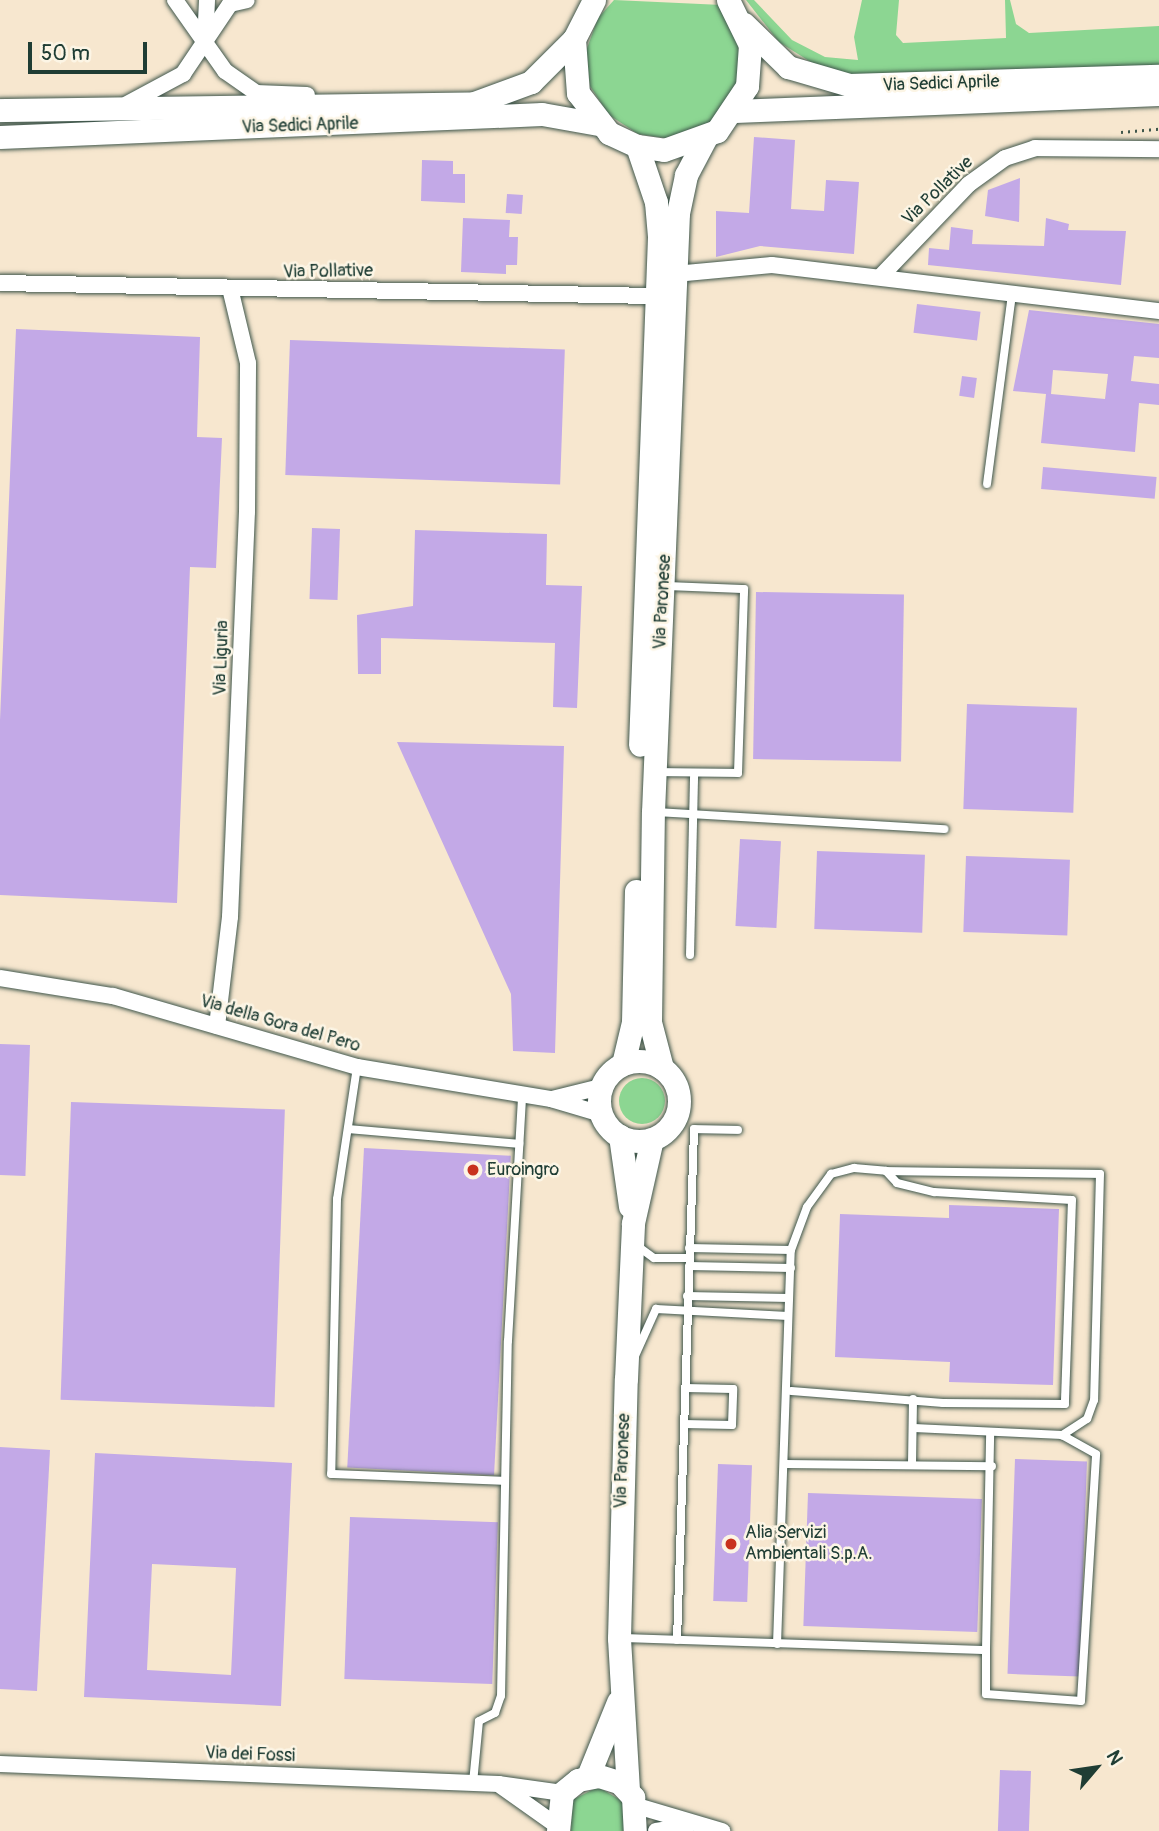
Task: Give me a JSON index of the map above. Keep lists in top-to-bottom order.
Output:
{
  "streets": {
    "main road": ["Via Sedici Aprile", "Via Paronese"],
    "street": [
      "Via Pollative",
      "Via Liguria",
      "Via della Gora del Pero",
      "Via dei Fossi"
    ]
  },
  "crossings": [
    ["Via Sedici Aprile", "Via Paronese"],
    ["Via Pollative", "Via Paronese"],
    ["Via Pollative", "Via Liguria"],
    ["Via Paronese", "Via della Gora del Pero"],
    ["Via Liguria", "Via della Gora del Pero"]
  ],
  "places": ["Euroingro", "Alia Servizi Ambientali S.p.A."],
  "scale_bar": "50 m",
  "north": "top right"
}
